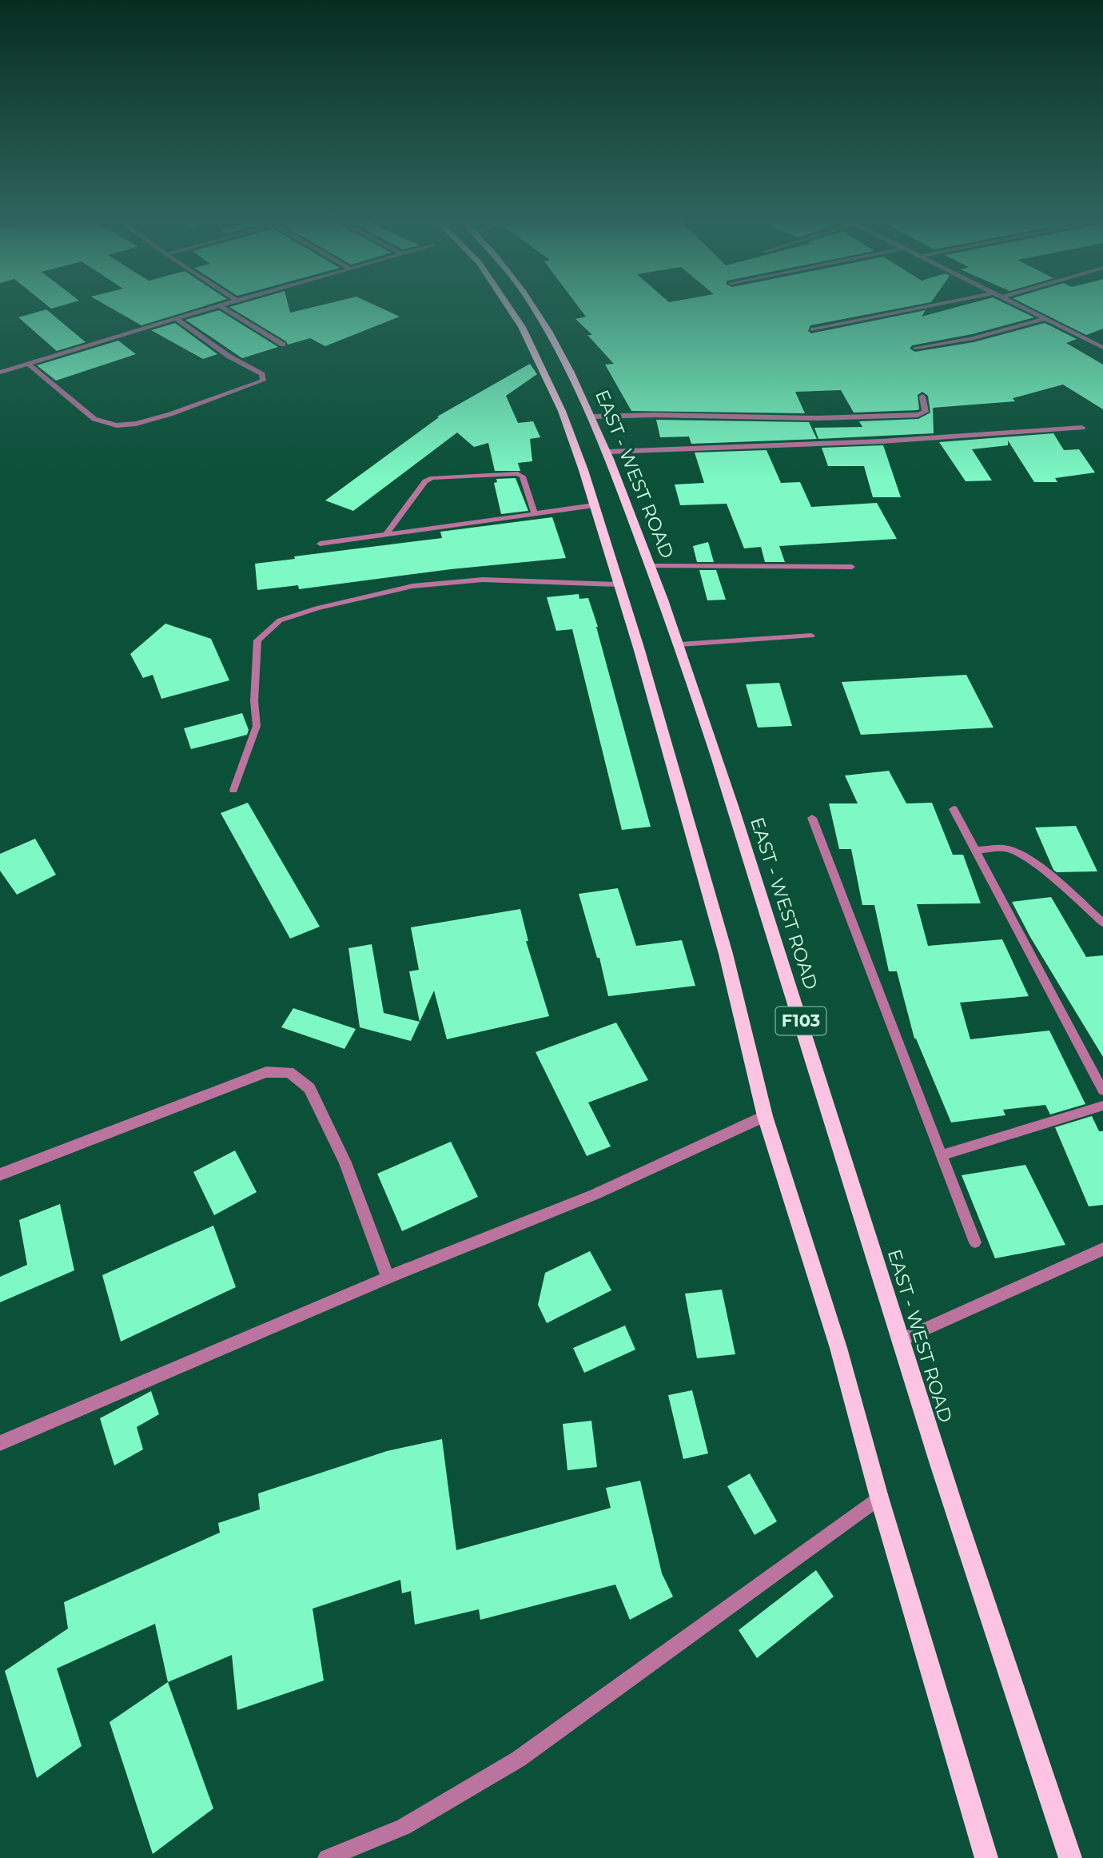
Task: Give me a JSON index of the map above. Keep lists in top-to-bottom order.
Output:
{
  "streets": {
    "main road": ["EAST - WEST ROAD", "F103"]
  }
}
